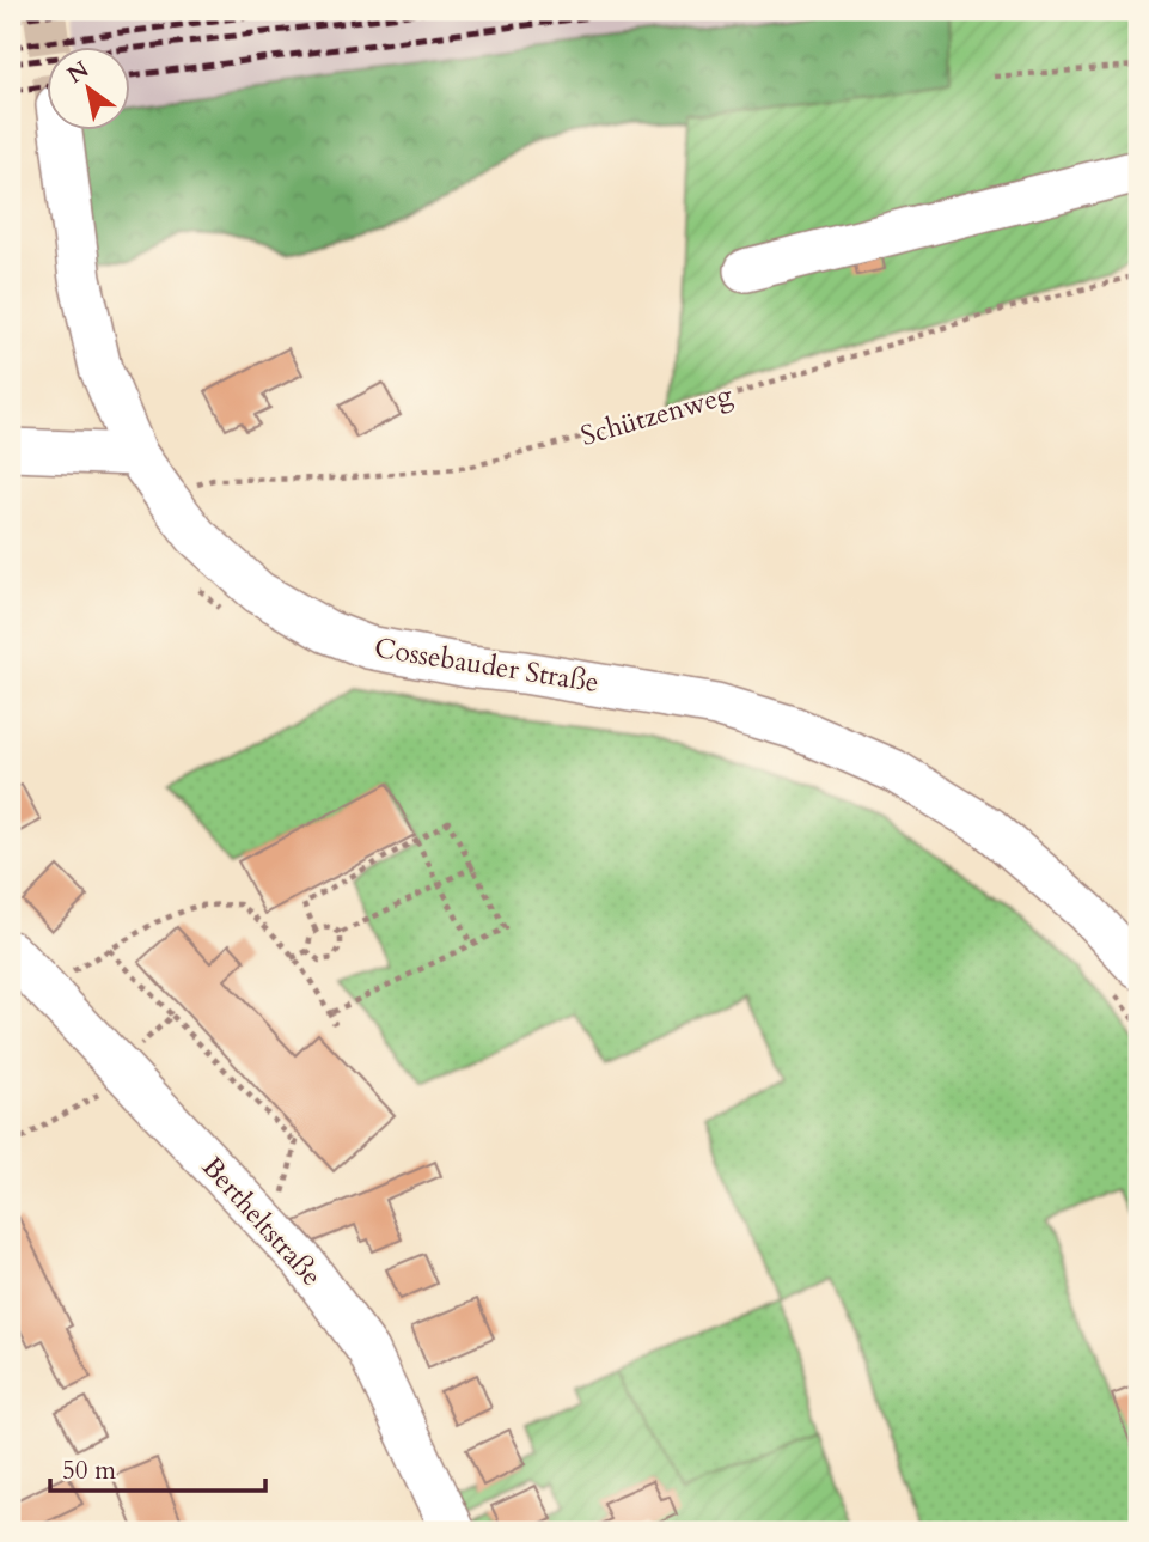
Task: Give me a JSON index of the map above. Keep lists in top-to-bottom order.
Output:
{
  "streets": {
    "street": ["Cossebauder Straße", "Bertheltstraße"],
    "path": ["Schützenweg"]
  },
  "crossings": [
    ["Schützenweg", "Cossebauder Straße"]
  ],
  "scale_bar": "50 m",
  "north": "top left"
}
